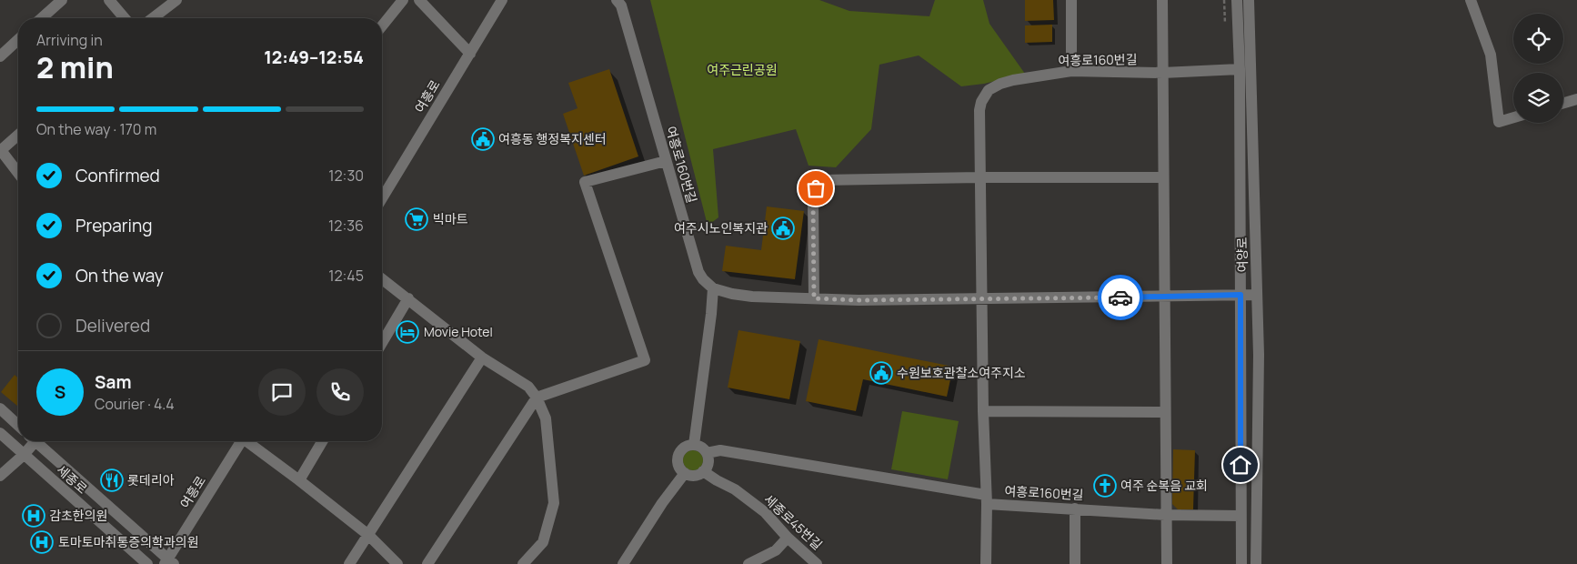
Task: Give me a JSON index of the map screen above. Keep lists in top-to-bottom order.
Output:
{
  "streets": {
    "street": [
      "여흥로160번길",
      "여흥로",
      "여양로",
      "세종로",
      "세종로45번길"
    ]
  },
  "crossings": [
    ["여흥로160번길", "여양로"]
  ],
  "parks": ["여주근린공원"],
  "places": {
    "public building": ["여흥동 행정복지센터", "여주시노인복지관", "수원보호관찰소여주지소"],
    "supermarket": ["빅마트"],
    "hotel": ["Movie Hotel"],
    "restaurant": ["롯데리아"],
    "church": ["여주 순복음 교회"],
    "hospital": ["감초한의원", "토마토마취통증의학과의원"]
  },
  "page": {
    "heading": ["2 min", "Arriving in", "12:49–12:54"],
    "panel": ["Sam", "Courier · 4.4"],
    "bar": "On the way · 170 m",
    "list": [
      ["Confirmed", "12:30"],
      ["Preparing", "12:36"],
      ["On the way", "12:45"],
      "Delivered"
    ],
    "round": "S"
  }
}
